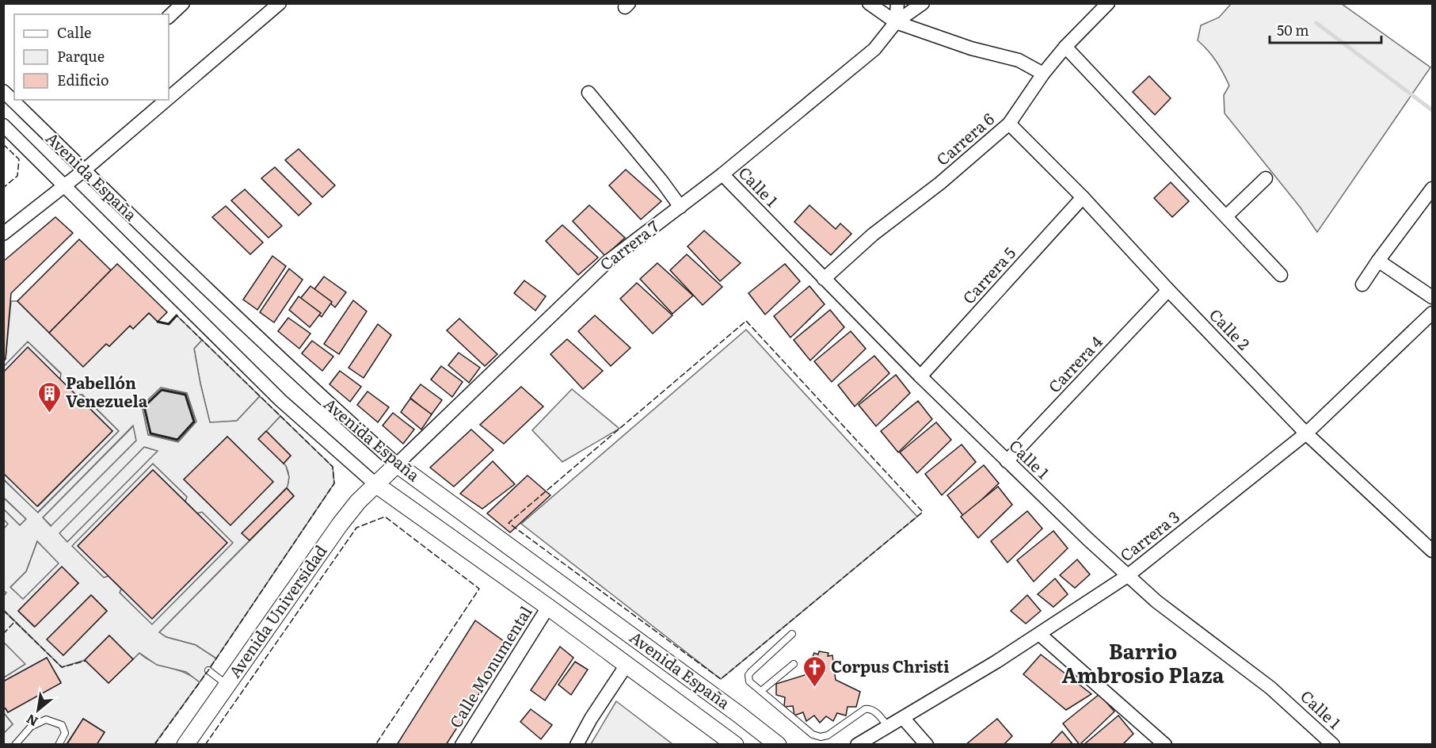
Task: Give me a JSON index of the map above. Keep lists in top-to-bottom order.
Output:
{
  "streets": {
    "street": [
      "Carrera 6",
      "Avenida España",
      "Calle 1",
      "Carrera 7",
      "Carrera 5",
      "Calle 2",
      "Carrera 4",
      "Carrera 3",
      "Avenida Universidad",
      "Calle Monumental"
    ]
  },
  "crossings": [
    ["Carrera 6", "Calle 1"],
    ["Carrera 6", "Calle 2"],
    ["Avenida España", "Carrera 7"],
    ["Avenida España", "Avenida Universidad"],
    ["Avenida España", "Calle Monumental"],
    ["Calle 1", "Carrera 7"],
    ["Calle 1", "Carrera 5"],
    ["Calle 1", "Carrera 4"],
    ["Calle 1", "Carrera 3"],
    ["Carrera 7", "Avenida Universidad"],
    ["Carrera 5", "Calle 2"],
    ["Calle 2", "Carrera 4"],
    ["Calle 2", "Carrera 3"]
  ],
  "districts": ["Barrio Ambrosio Plaza"],
  "places": {
    "building": ["Pabellón Venezuela"],
    "church": ["Corpus Christi"]
  },
  "legend": ["Calle", "Parque", "Edificio"],
  "scale_bar": "50 m",
  "north": "bottom left"
}
